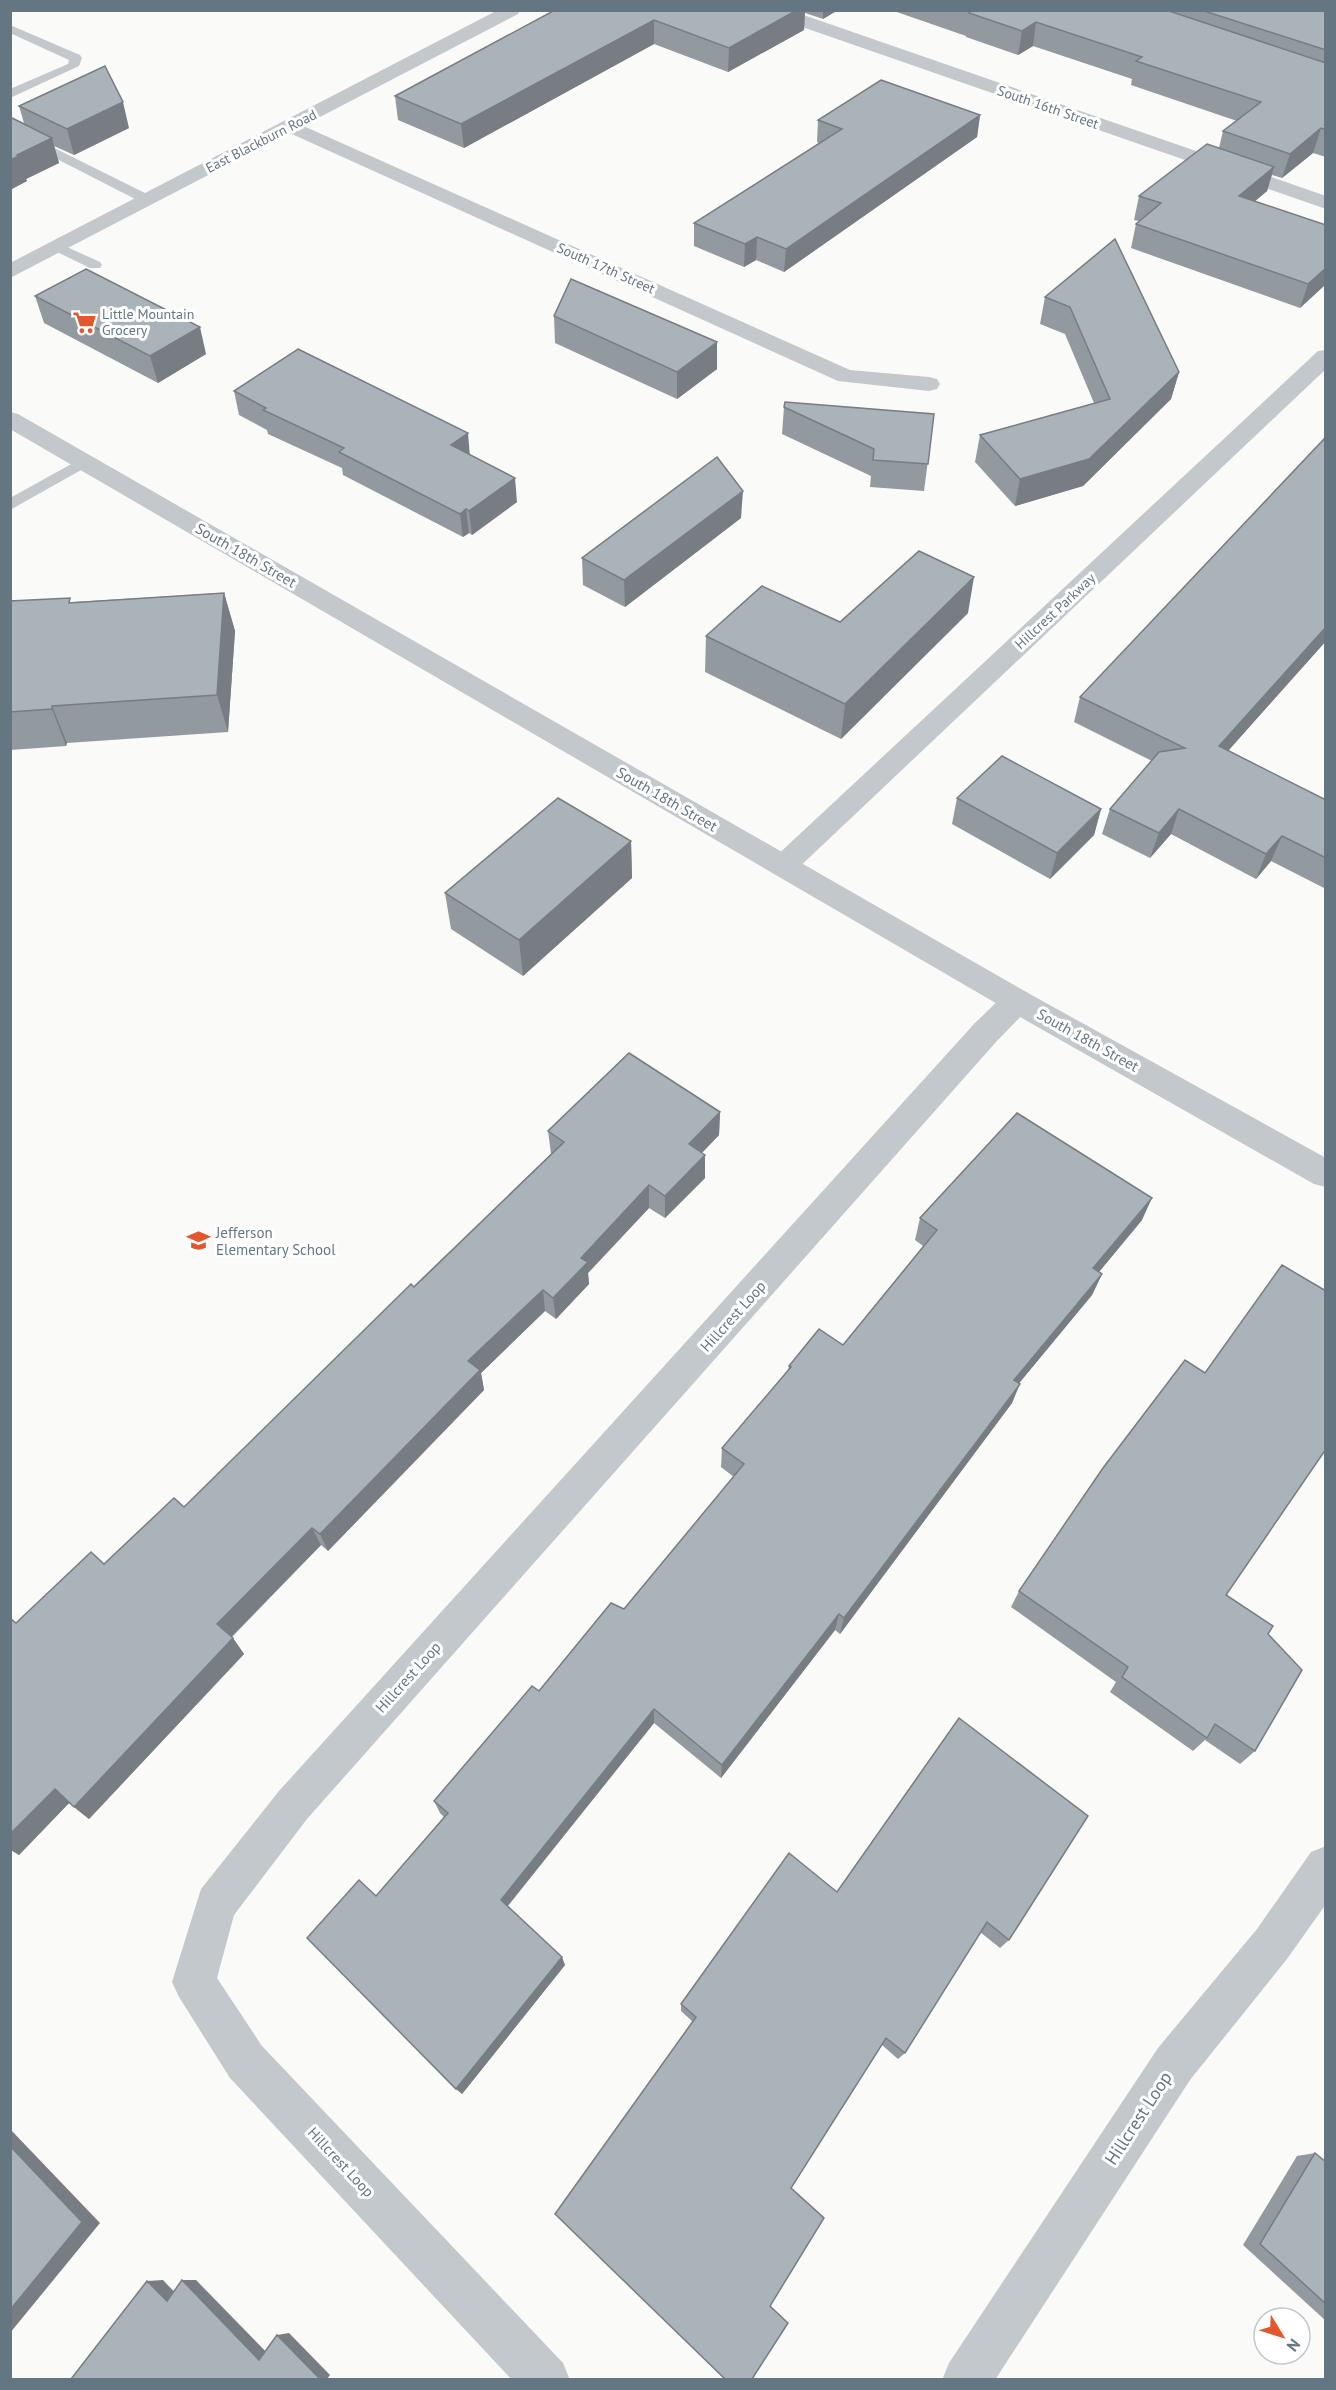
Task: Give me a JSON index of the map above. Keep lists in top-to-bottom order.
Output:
{
  "streets": {
    "street": [
      "South 16th Street",
      "East Blackburn Road",
      "South 17th Street",
      "South 18th Street",
      "Hillcrest Parkway",
      "Hillcrest Loop"
    ]
  },
  "crossings": [
    ["East Blackburn Road", "South 17th Street"],
    ["South 18th Street", "Hillcrest Parkway"],
    ["South 18th Street", "Hillcrest Loop"]
  ],
  "places": {
    "supermarket": ["Little Mountain Grocery"],
    "school or university": ["Jefferson Elementary School"]
  },
  "north": "bottom right"
}
